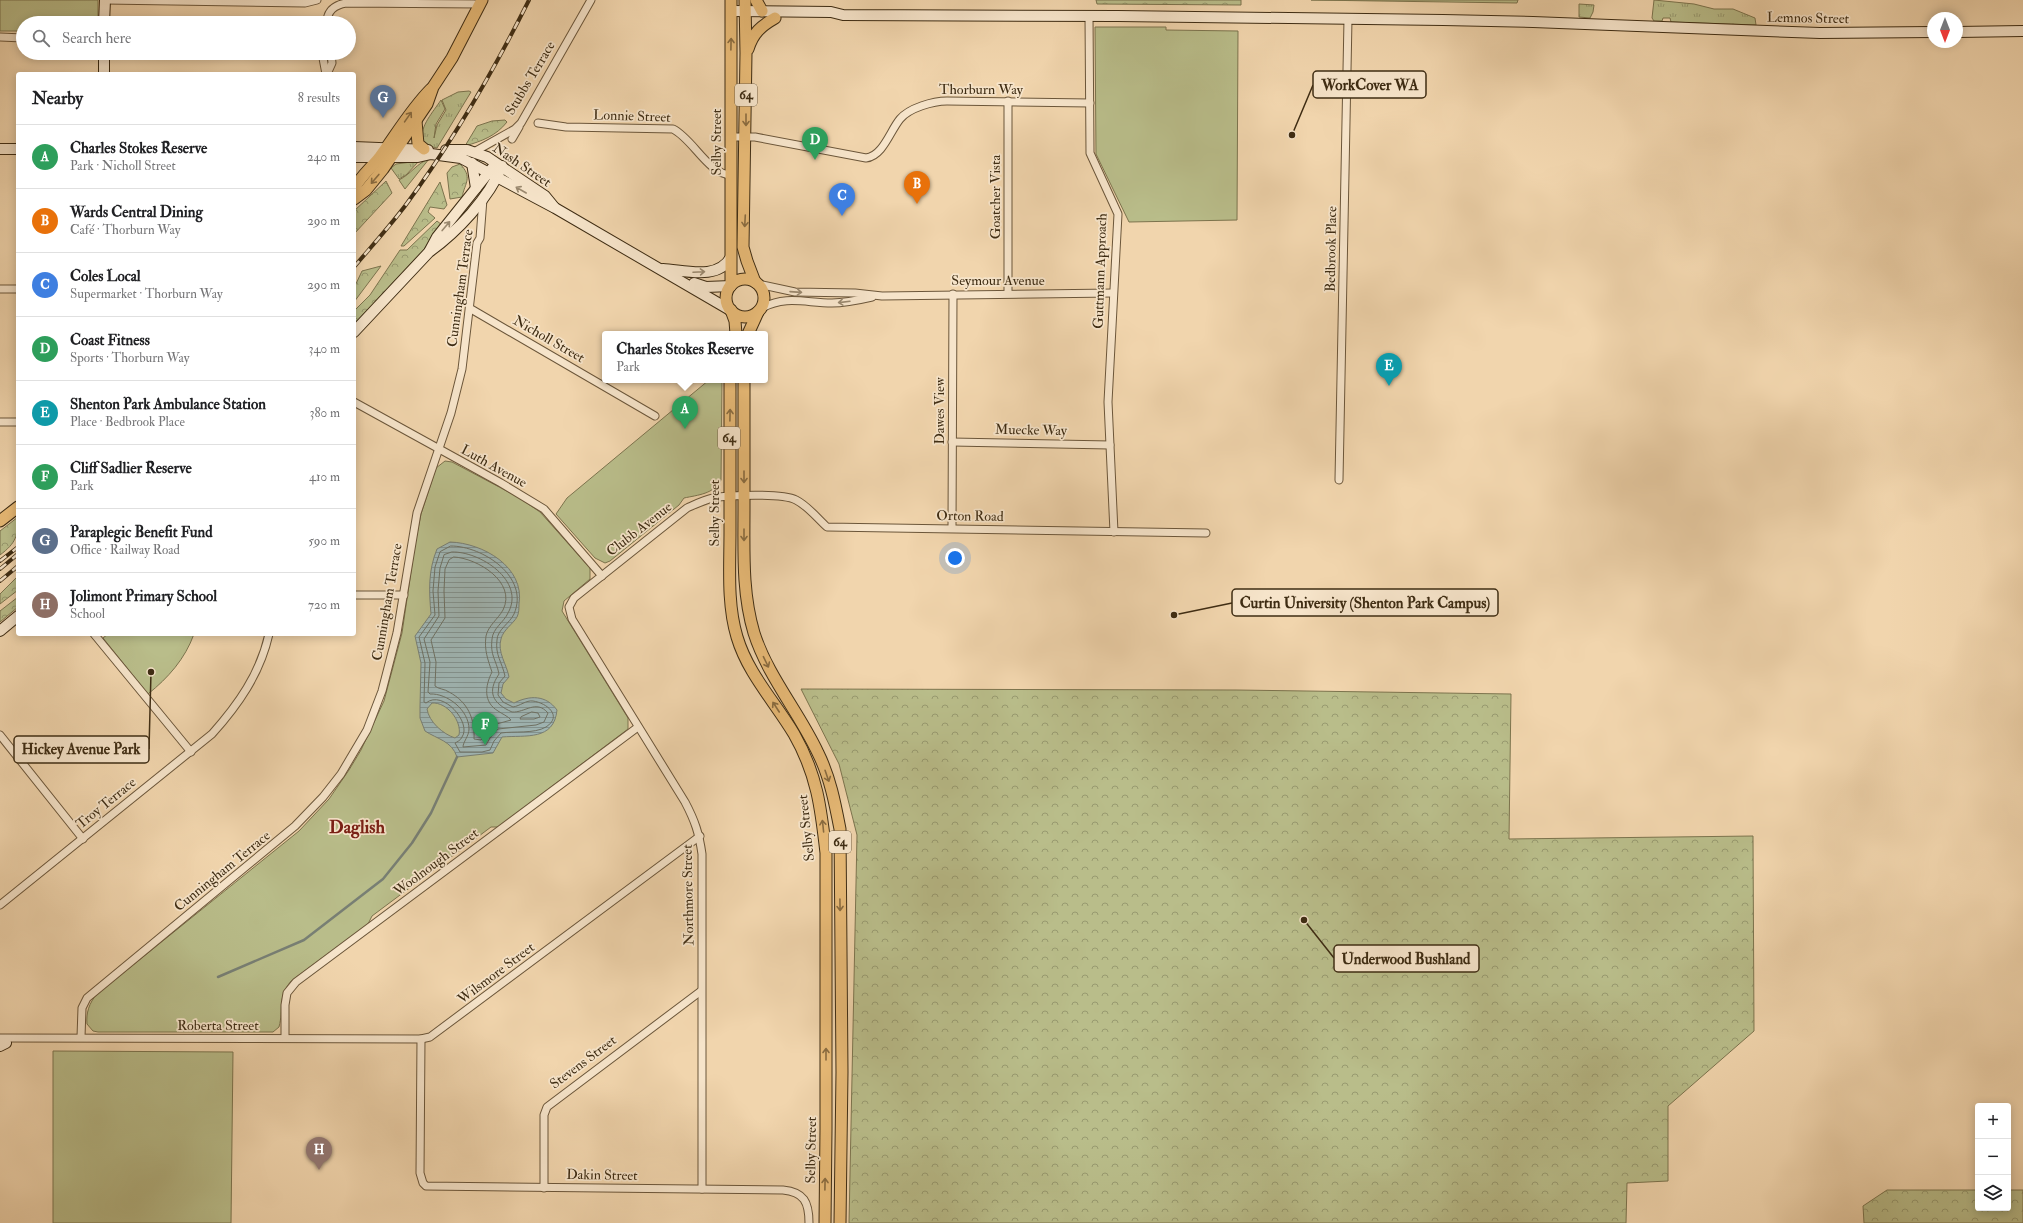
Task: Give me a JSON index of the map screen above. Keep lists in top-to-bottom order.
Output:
{
  "streets": {
    "main road": ["64", "Selby Street"],
    "street": [
      "Lemnos Street",
      "Stubbs Terrace",
      "Thorburn Way",
      "Lonnie Street",
      "Nash Street",
      "Goatcher Vista",
      "Bedbrook Place",
      "Guttmann Approach",
      "Seymour Avenue",
      "Cunningham Terrace",
      "Nicholl Street",
      "Dawes View",
      "Muecke Way",
      "Luth Avenue",
      "Orton Road",
      "Clubb Avenue",
      "Troy Terrace",
      "Woolnough Street",
      "Northmore Street",
      "Wilsmore Street",
      "Roberta Street",
      "Stevens Street",
      "Dakin Street"
    ]
  },
  "crossings": [
    ["Lemnos Street", "64"],
    ["Lemnos Street", "Selby Street"],
    ["Lemnos Street", "Bedbrook Place"],
    ["Lemnos Street", "Guttmann Approach"],
    ["Stubbs Terrace", "Nash Street"],
    ["Thorburn Way", "64"],
    ["Thorburn Way", "Selby Street"],
    ["Thorburn Way", "Goatcher Vista"],
    ["Thorburn Way", "Guttmann Approach"],
    ["64", "Orton Road"],
    ["64", "Clubb Avenue"],
    ["Lonnie Street", "Selby Street"],
    ["Selby Street", "Nash Street"],
    ["Selby Street", "Seymour Avenue"],
    ["Selby Street", "Clubb Avenue"],
    ["Nash Street", "Seymour Avenue"],
    ["Goatcher Vista", "Seymour Avenue"],
    ["Guttmann Approach", "Seymour Avenue"],
    ["Guttmann Approach", "Muecke Way"],
    ["Guttmann Approach", "Orton Road"],
    ["Seymour Avenue", "Dawes View"],
    ["Cunningham Terrace", "Nicholl Street"],
    ["Cunningham Terrace", "Luth Avenue"],
    ["Cunningham Terrace", "Roberta Street"],
    ["Dawes View", "Muecke Way"],
    ["Dawes View", "Orton Road"],
    ["Luth Avenue", "Clubb Avenue"],
    ["Orton Road", "Clubb Avenue"],
    ["Clubb Avenue", "Northmore Street"],
    ["Woolnough Street", "Northmore Street"],
    ["Woolnough Street", "Roberta Street"],
    ["Northmore Street", "Wilsmore Street"],
    ["Northmore Street", "Stevens Street"],
    ["Northmore Street", "Dakin Street"],
    ["Wilsmore Street", "Roberta Street"],
    ["Wilsmore Street", "Dakin Street"],
    ["Roberta Street", "Dakin Street"],
    ["Stevens Street", "Dakin Street"]
  ],
  "districts": ["Daglish"],
  "places": [
    "WorkCover WA",
    "Curtin University (Shenton Park Campus)",
    "Hickey Avenue Park",
    "Underwood Bushland"
  ],
  "north": "bottom",
  "page": {
    "search": "Search here",
    "heading": ["Nearby", "8 results"],
    "pins": [
      "G",
      "D",
      "B",
      "C",
      "E",
      "A",
      "F",
      "H"
    ],
    "list": [
      {
        "mark": "A",
        "name": "Charles Stokes Reserve",
        "note": "Park · Nicholl Street",
        "value": "240 m"
      },
      {
        "mark": "B",
        "name": "Wards Central Dining",
        "note": "Café · Thorburn Way",
        "value": "290 m"
      },
      {
        "mark": "C",
        "name": "Coles Local",
        "note": "Supermarket · Thorburn Way",
        "value": "290 m"
      },
      {
        "mark": "D",
        "name": "Coast Fitness",
        "note": "Sports · Thorburn Way",
        "value": "340 m"
      },
      {
        "mark": "E",
        "name": "Shenton Park Ambulance Station",
        "note": "Place · Bedbrook Place",
        "value": "380 m"
      },
      {
        "mark": "F",
        "name": "Cliff Sadlier Reserve",
        "note": "Park",
        "value": "410 m"
      },
      {
        "mark": "G",
        "name": "Paraplegic Benefit Fund",
        "note": "Office · Railway Road",
        "value": "590 m"
      },
      {
        "mark": "H",
        "name": "Jolimont Primary School",
        "note": "School",
        "value": "720 m"
      }
    ],
    "popup": ["Charles Stokes Reserve", "Park"],
    "map_buttons": ["+", "−"]
  }
}
